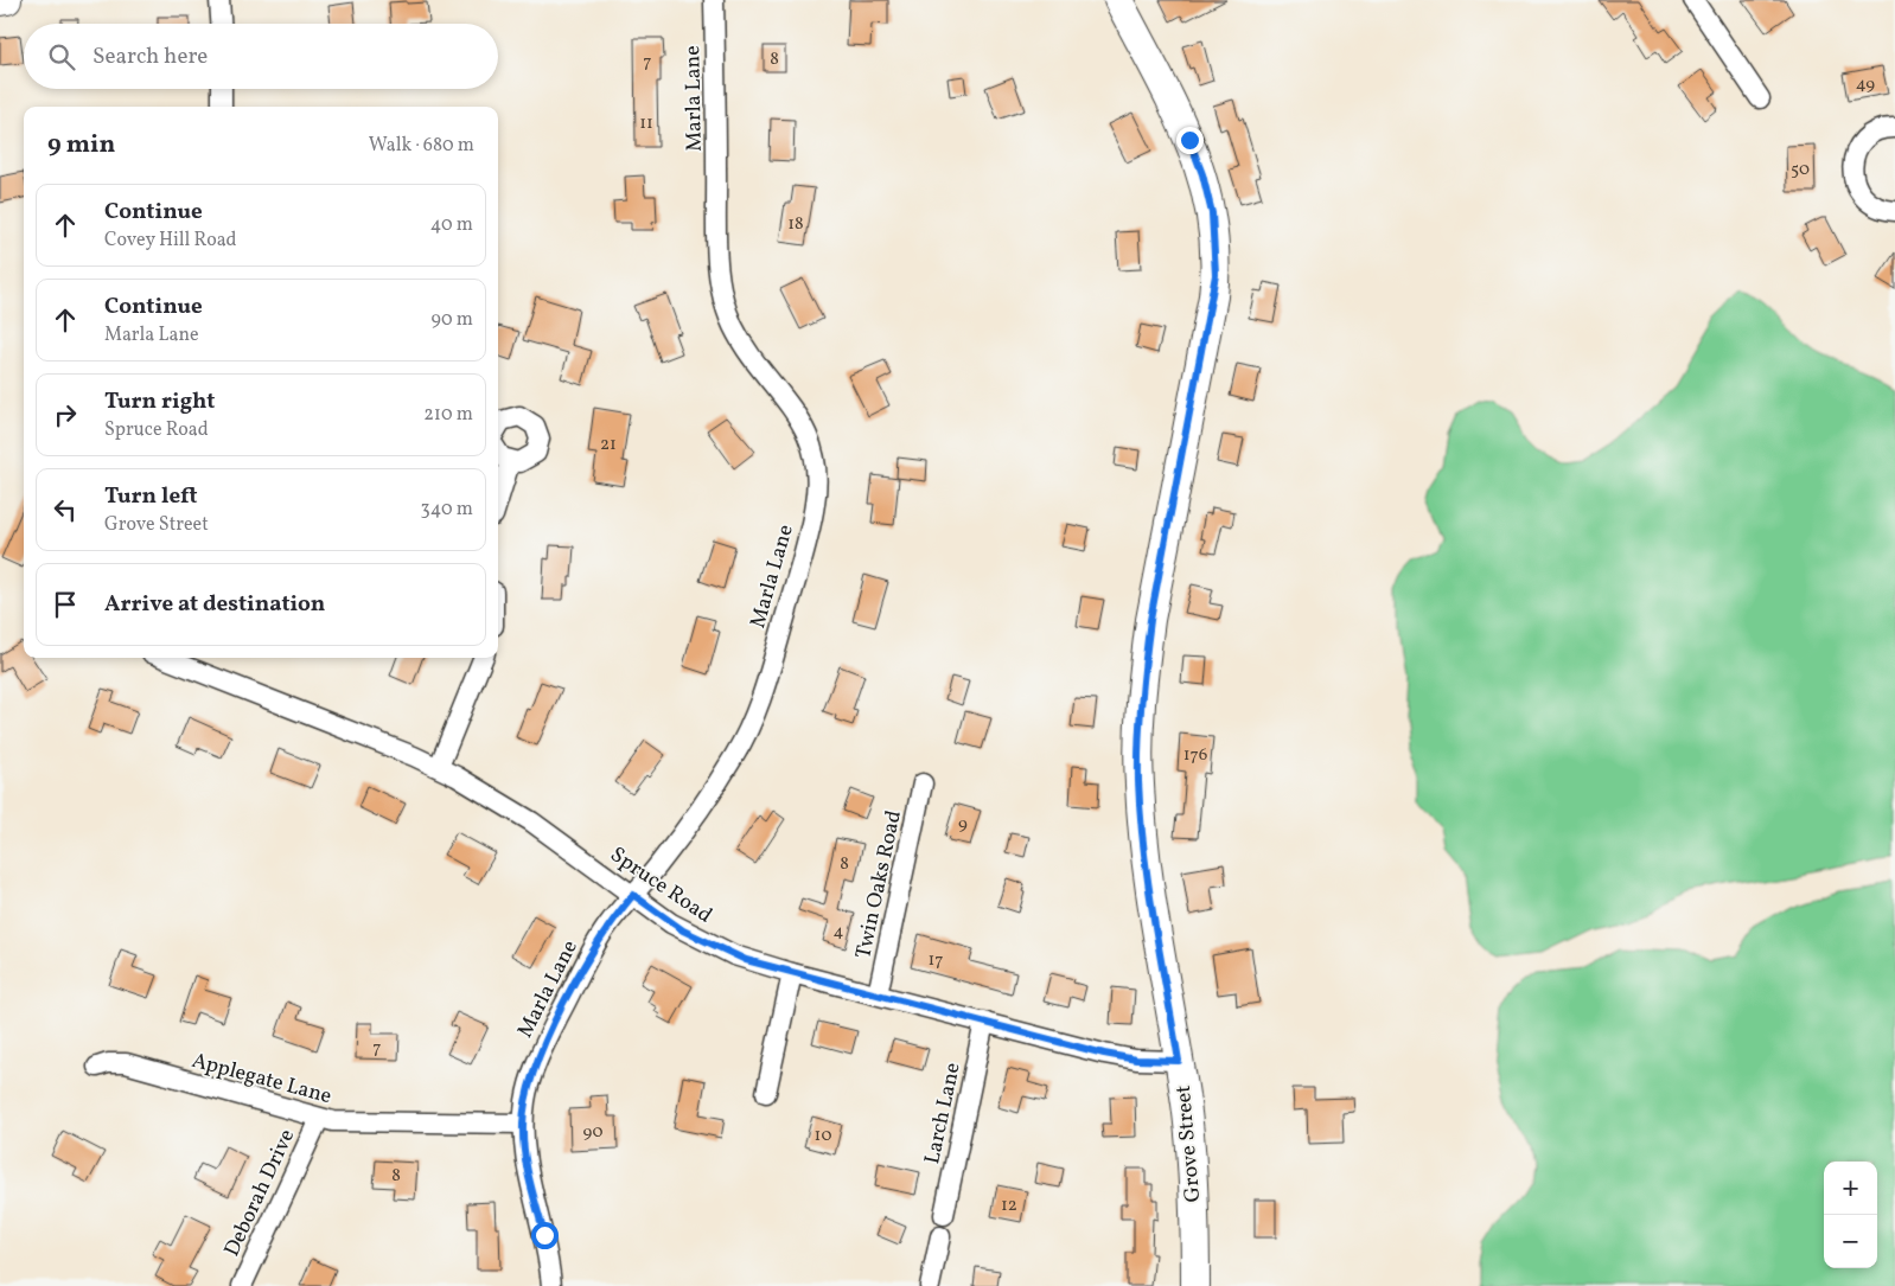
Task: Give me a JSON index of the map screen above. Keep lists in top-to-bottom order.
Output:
{
  "streets": {
    "main road": ["Grove Street"],
    "street": [
      "Marla Lane",
      "Spruce Road",
      "Twin Oaks Road",
      "Applegate Lane",
      "Larch Lane",
      "Deborah Drive"
    ]
  },
  "crossings": [
    ["Marla Lane", "Spruce Road"],
    ["Marla Lane", "Applegate Lane"],
    ["Spruce Road", "Twin Oaks Road"],
    ["Spruce Road", "Larch Lane"],
    ["Spruce Road", "Grove Street"],
    ["Applegate Lane", "Deborah Drive"]
  ],
  "house_numbers": [
    "8",
    "7",
    "49",
    "11",
    "50",
    "18",
    "21",
    "176",
    "9",
    "8",
    "4",
    "17",
    "7",
    "90",
    "10",
    "8",
    "12"
  ],
  "page": {
    "search": "Search here",
    "heading": ["9 min", "Walk · 680 m"],
    "list": [
      ["Continue", "Covey Hill Road", "40 m"],
      ["Continue", "Marla Lane", "90 m"],
      ["Turn right", "Spruce Road", "210 m"],
      ["Turn left", "Grove Street", "340 m"],
      "Arrive at destination"
    ],
    "map_buttons": ["+", "−"]
  }
}
